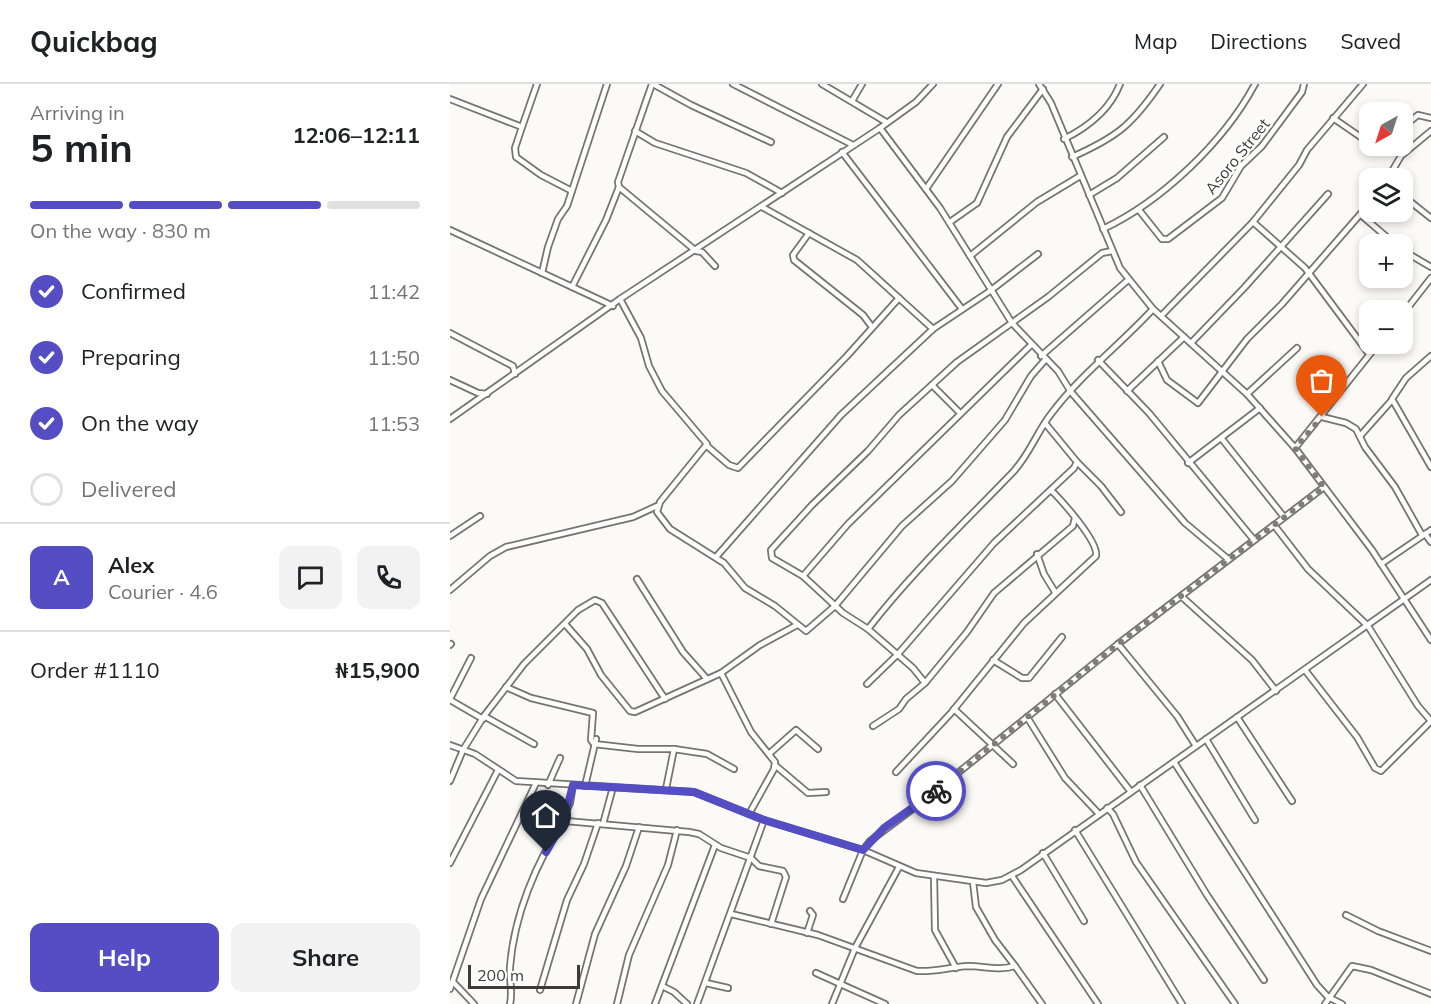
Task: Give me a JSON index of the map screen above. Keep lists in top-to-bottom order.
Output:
{
  "streets": {
    "street": ["Asoro Street"]
  },
  "scale_bar": "200 m",
  "north": "bottom left",
  "page": {
    "header": "Quickbag",
    "nav": ["Map", "Directions", "Saved"],
    "heading": ["5 min", "Arriving in", "12:06–12:11"],
    "panel": [
      "Alex",
      "Courier · 4.6",
      "Order #1110",
      "₦15,900"
    ],
    "map_buttons": ["+", "−"],
    "bar": "On the way · 830 m",
    "list": [
      ["Confirmed", "11:42"],
      ["Preparing", "11:50"],
      ["On the way", "11:53"],
      "Delivered"
    ],
    "round": "A",
    "buttons": ["Help", "Share"],
    "scale": "200 m"
  }
}
